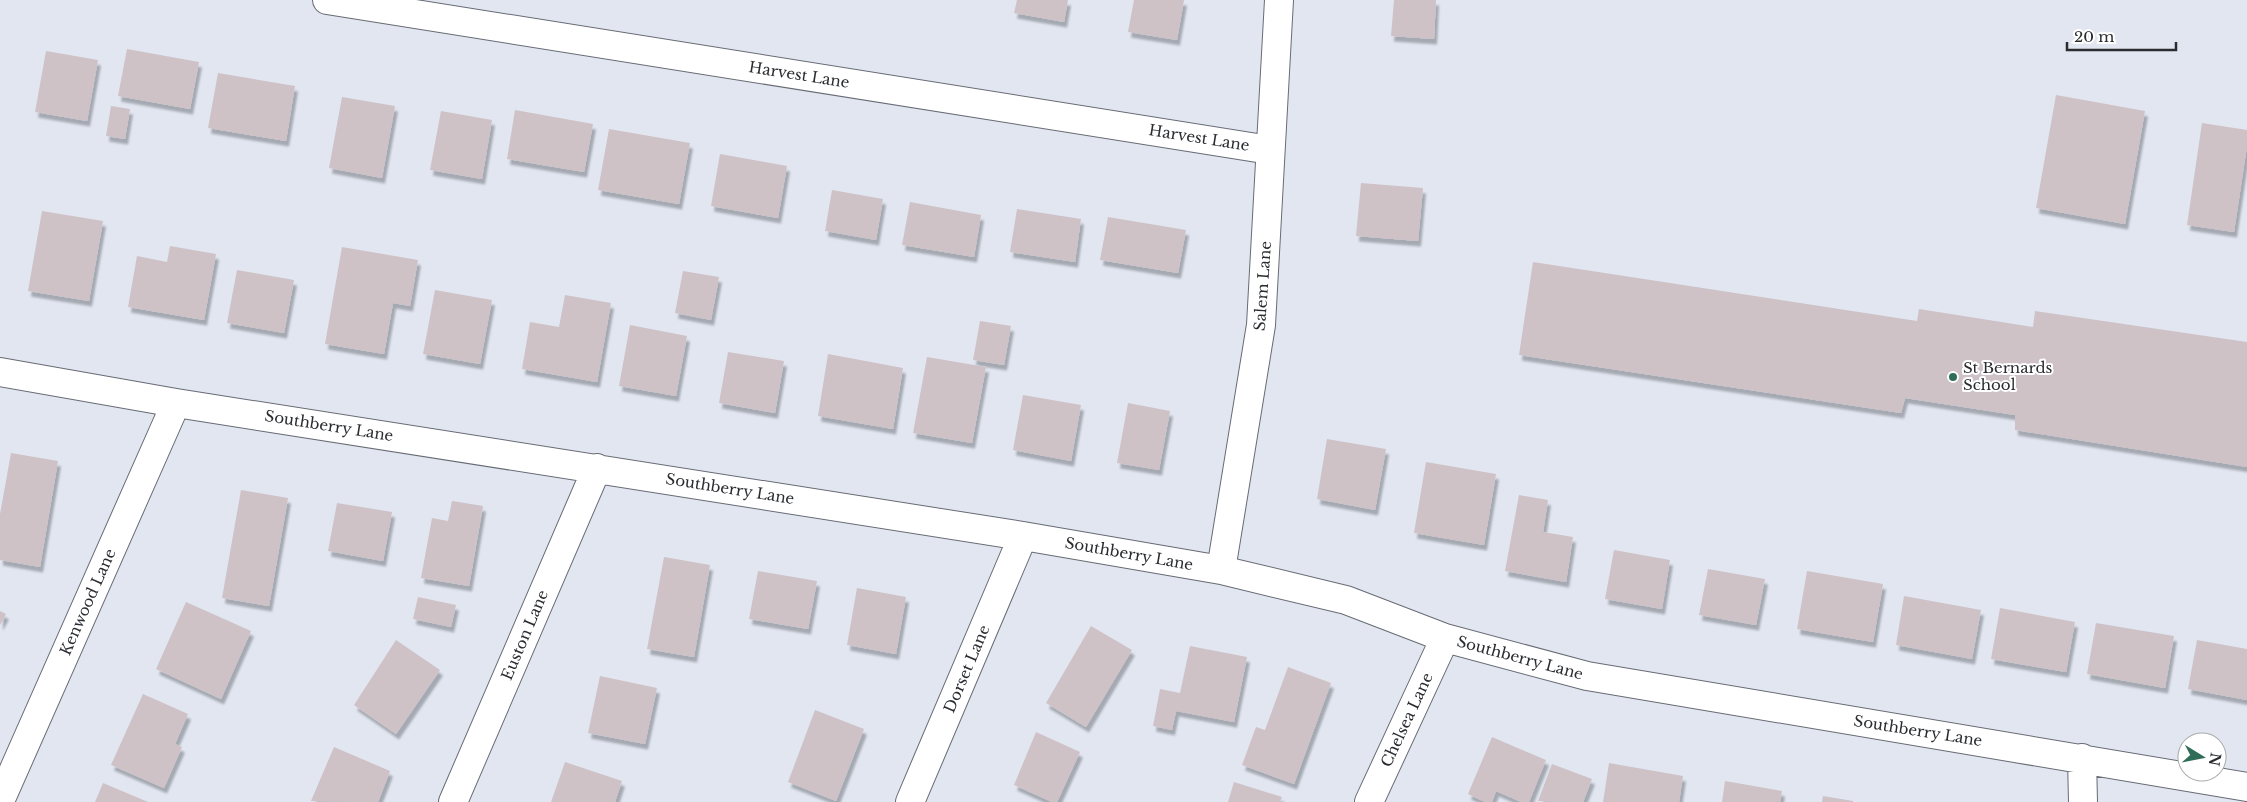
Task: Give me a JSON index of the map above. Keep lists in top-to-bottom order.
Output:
{
  "streets": {
    "street": [
      "Harvest Lane",
      "Salem Lane",
      "Southberry Lane",
      "Kenwood Lane",
      "Euston Lane",
      "Dorset Lane",
      "Chelsea Lane"
    ]
  },
  "crossings": [
    ["Harvest Lane", "Salem Lane"],
    ["Salem Lane", "Southberry Lane"],
    ["Southberry Lane", "Kenwood Lane"],
    ["Southberry Lane", "Euston Lane"],
    ["Southberry Lane", "Dorset Lane"],
    ["Southberry Lane", "Chelsea Lane"]
  ],
  "places": ["St Bernards School"],
  "scale_bar": "20 m",
  "north": "right"
}
